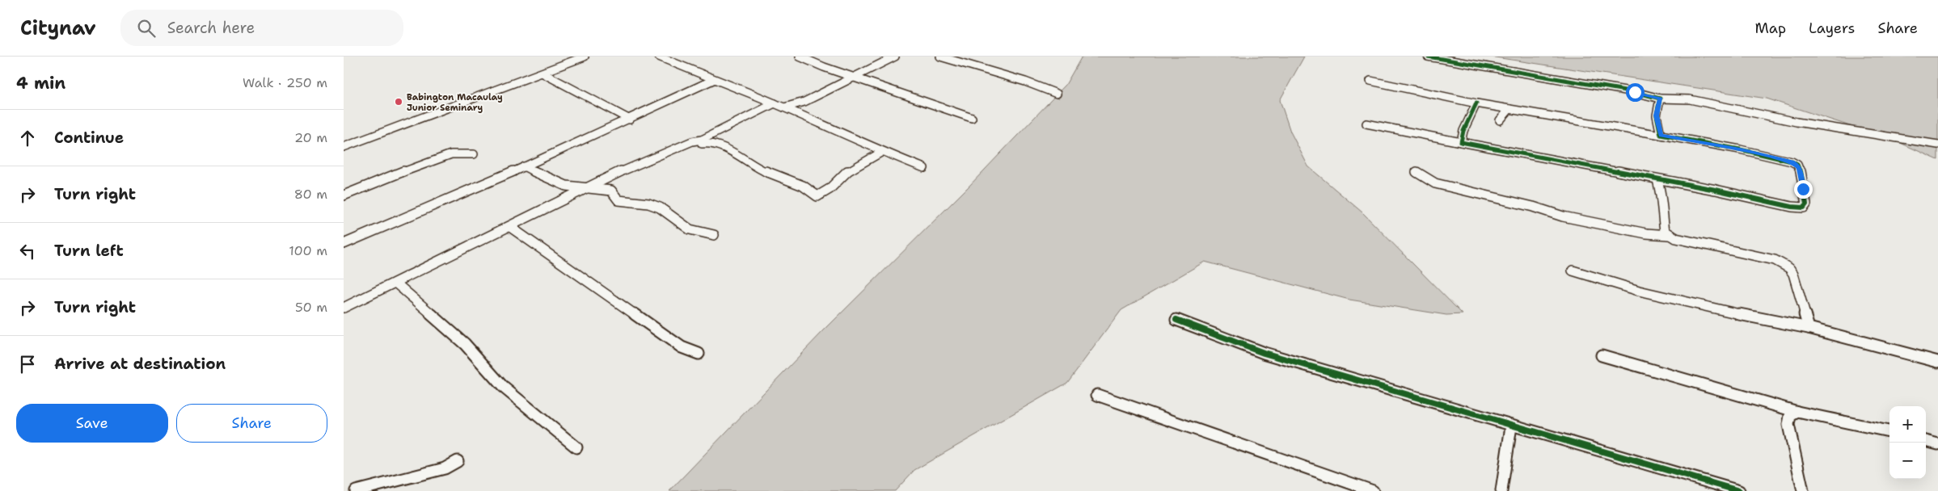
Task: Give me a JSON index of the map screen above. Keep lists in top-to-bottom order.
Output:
{
  "places": ["Babington Macaulay Junior Seminary"],
  "page": {
    "header": "Citynav",
    "search": "Search here",
    "nav": ["Map", "Layers", "Share"],
    "heading": ["4 min", "Walk · 250 m"],
    "list": [
      ["Continue", "20 m"],
      ["Turn right", "80 m"],
      ["Turn left", "100 m"],
      ["Turn right", "50 m"],
      "Arrive at destination"
    ],
    "buttons": ["Save", "Share"],
    "map_buttons": ["+", "−"]
  }
}
